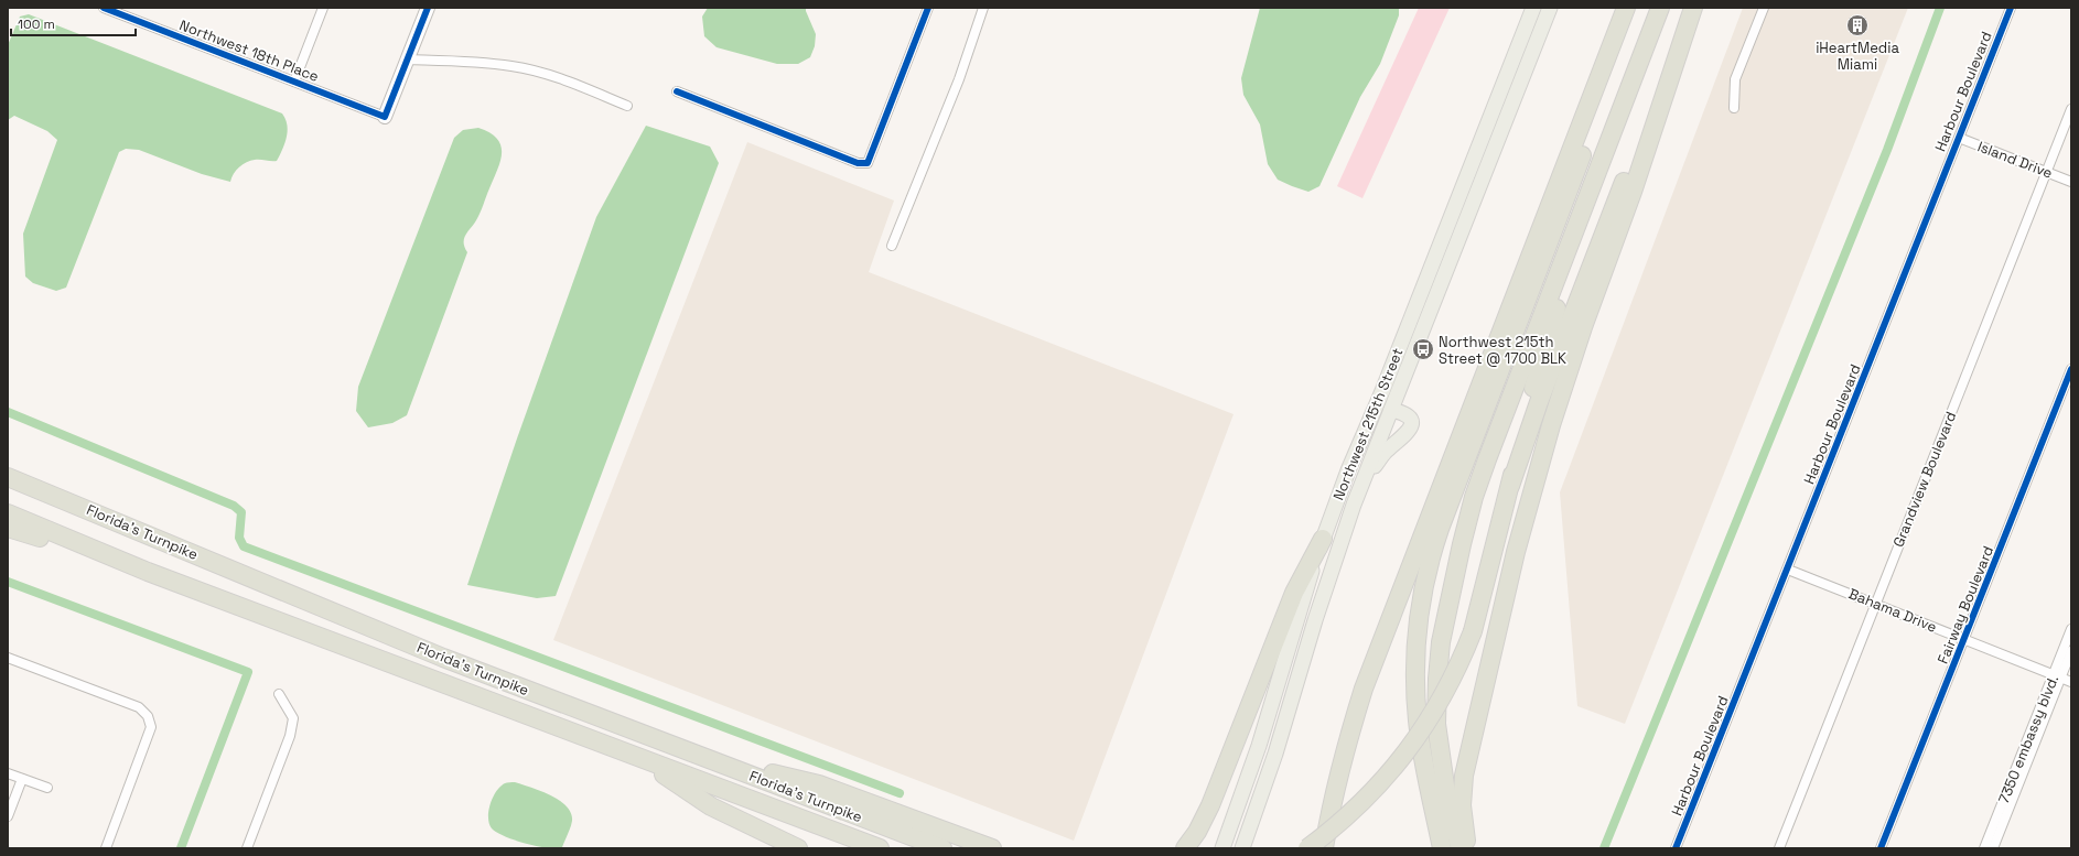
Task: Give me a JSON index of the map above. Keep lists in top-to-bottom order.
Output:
{
  "streets": {
    "highway": ["Florida's Turnpike"],
    "main road": ["Northwest 215th Street"],
    "street": [
      "Northwest 18th Place",
      "Harbour Boulevard",
      "Island Drive",
      "Grandview Boulevard",
      "Fairway Boulevard",
      "Bahama Drive",
      "7350 embassy blvd."
    ]
  },
  "crossings": [
    ["Harbour Boulevard", "Island Drive"],
    ["Harbour Boulevard", "Bahama Drive"],
    ["Island Drive", "Grandview Boulevard"],
    ["Grandview Boulevard", "Bahama Drive"],
    ["Fairway Boulevard", "Bahama Drive"],
    ["Bahama Drive", "7350 embassy blvd."]
  ],
  "places": {
    "building": ["iHeartMedia Miami"],
    "bus stop": ["Northwest 215th Street @ 1700 BLK"]
  },
  "scale_bar": "100 m"
}
